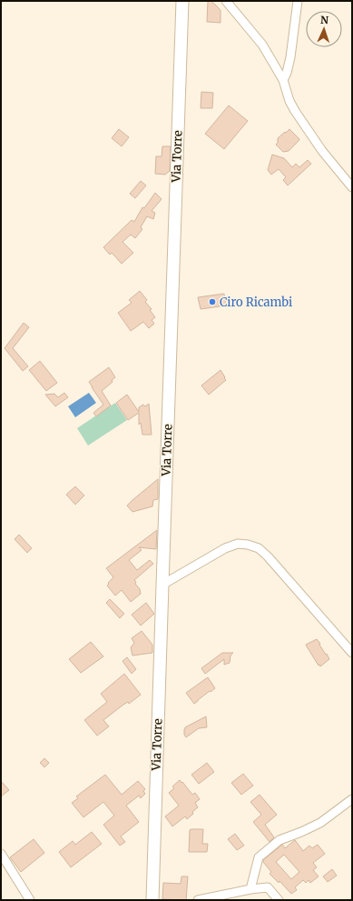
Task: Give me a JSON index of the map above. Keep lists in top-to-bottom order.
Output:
{
  "streets": {
    "main road": ["Via Torre"]
  },
  "places": ["Ciro Ricambi"],
  "north": "top"
}
